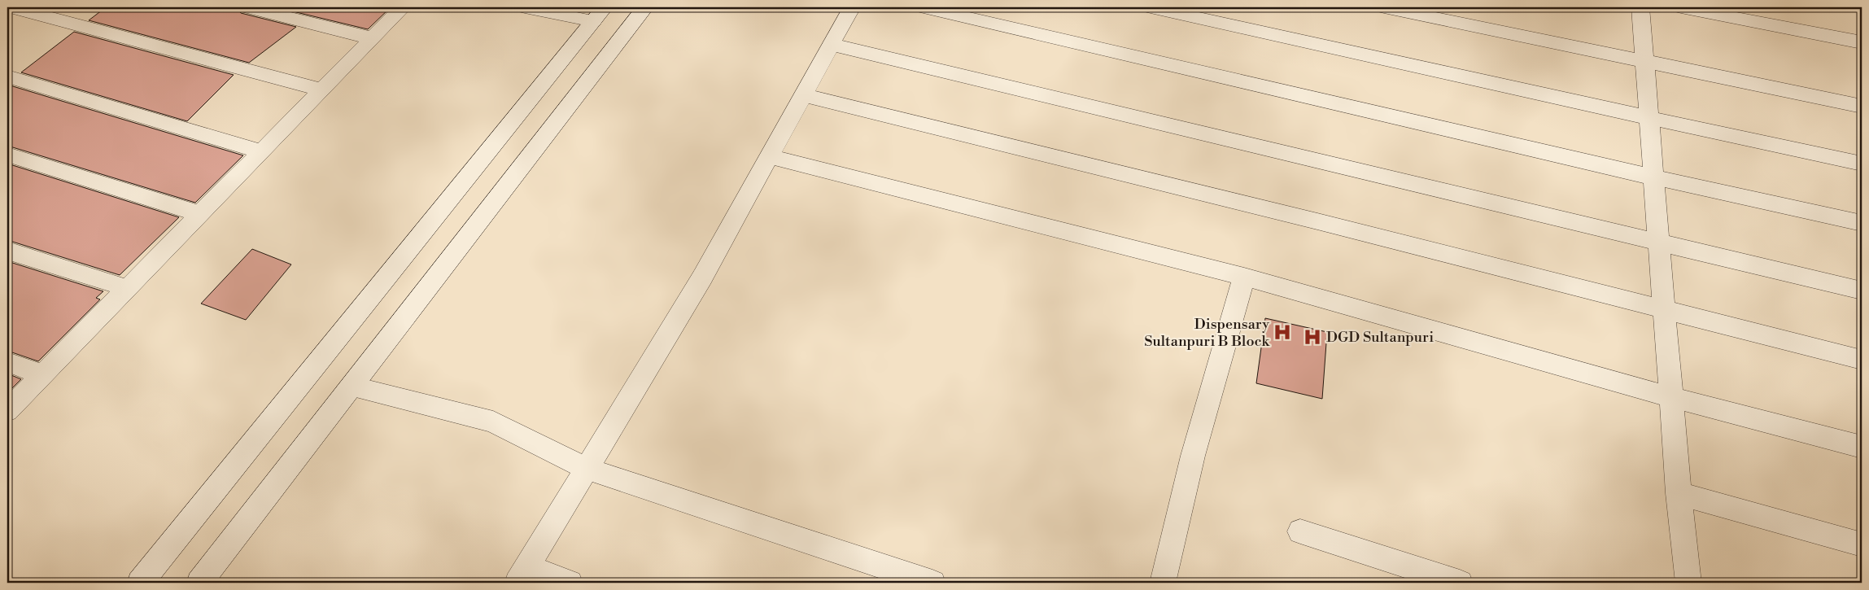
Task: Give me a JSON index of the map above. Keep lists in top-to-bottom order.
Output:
{
  "places": {
    "hospital": ["Dispensary Sultanpuri B Block", "DGD Sultanpuri"]
  }
}
